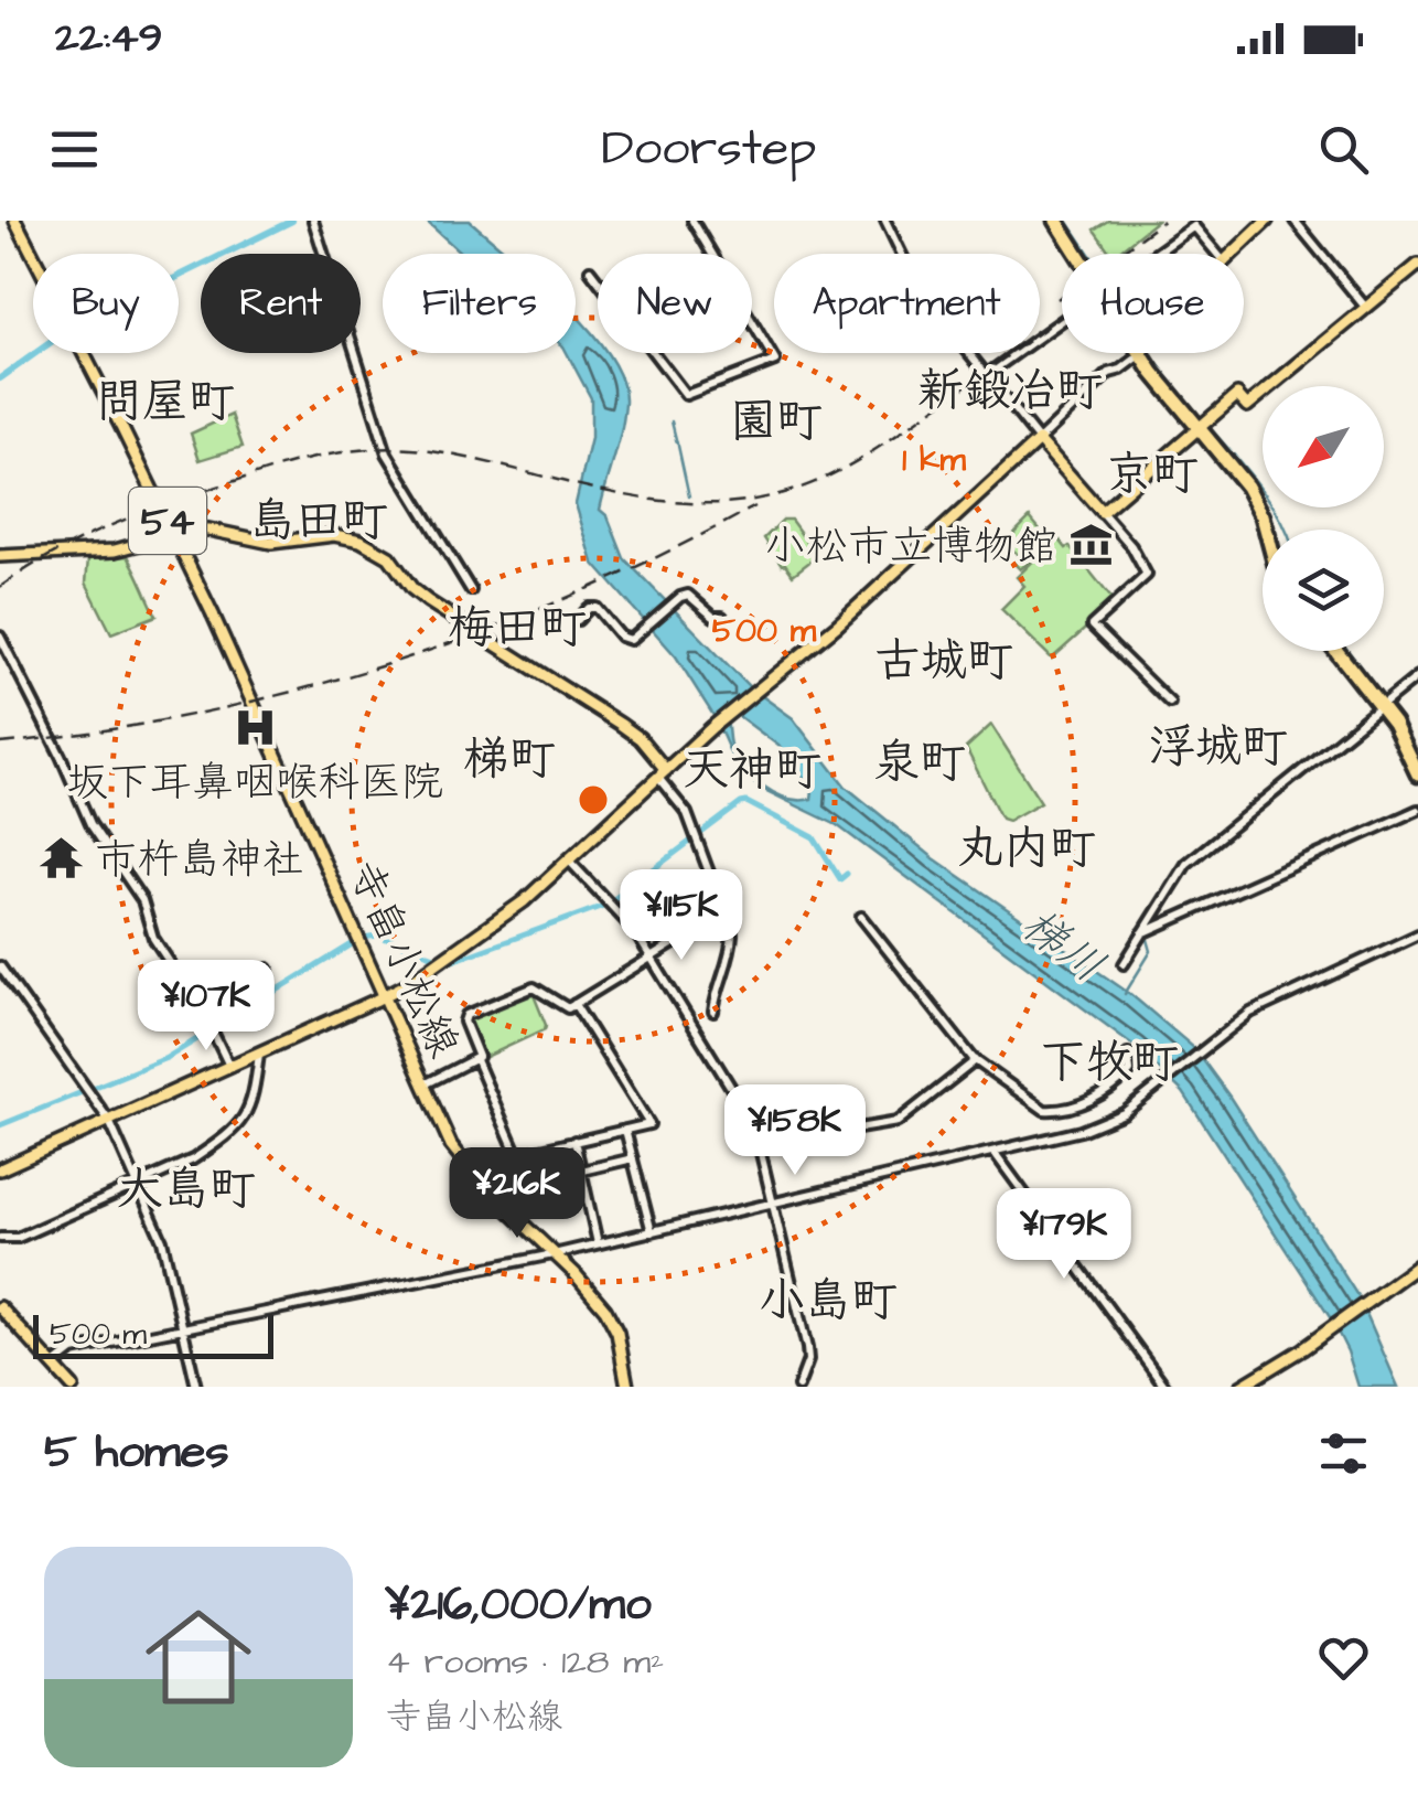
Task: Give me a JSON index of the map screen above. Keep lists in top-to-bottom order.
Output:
{
  "streets": {
    "main road": ["54", "寺畠小松線"]
  },
  "districts": [
    "新鍛冶町",
    "問屋町",
    "園町",
    "京町",
    "島田町",
    "梅田町",
    "古城町",
    "浮城町",
    "梯町",
    "泉町",
    "天神町",
    "丸内町",
    "下牧町",
    "大島町",
    "小島町"
  ],
  "water": ["梯川"],
  "places": {
    "museum": ["小松市立博物館"],
    "hospital": ["坂下耳鼻咽喉科医院"],
    "temple": ["市杵島神社"]
  },
  "scale_bar": "500 m",
  "north": "bottom left",
  "page": {
    "status": "22:49",
    "header": "Doorstep",
    "chip": [
      "Buy",
      "Rent",
      "Filters",
      "New",
      "Apartment",
      "House"
    ],
    "price": [
      "¥115K",
      "¥107K",
      "¥158K",
      "¥216K",
      "¥179K"
    ],
    "scale": "500 m",
    "heading": "5 homes",
    "list": [
      {
        "name": "¥216,000/mo",
        "note": "4 rooms · 128 m² · 寺畠小松線"
      }
    ]
  },
  "rings": ["1 km", "500 m"]
}
